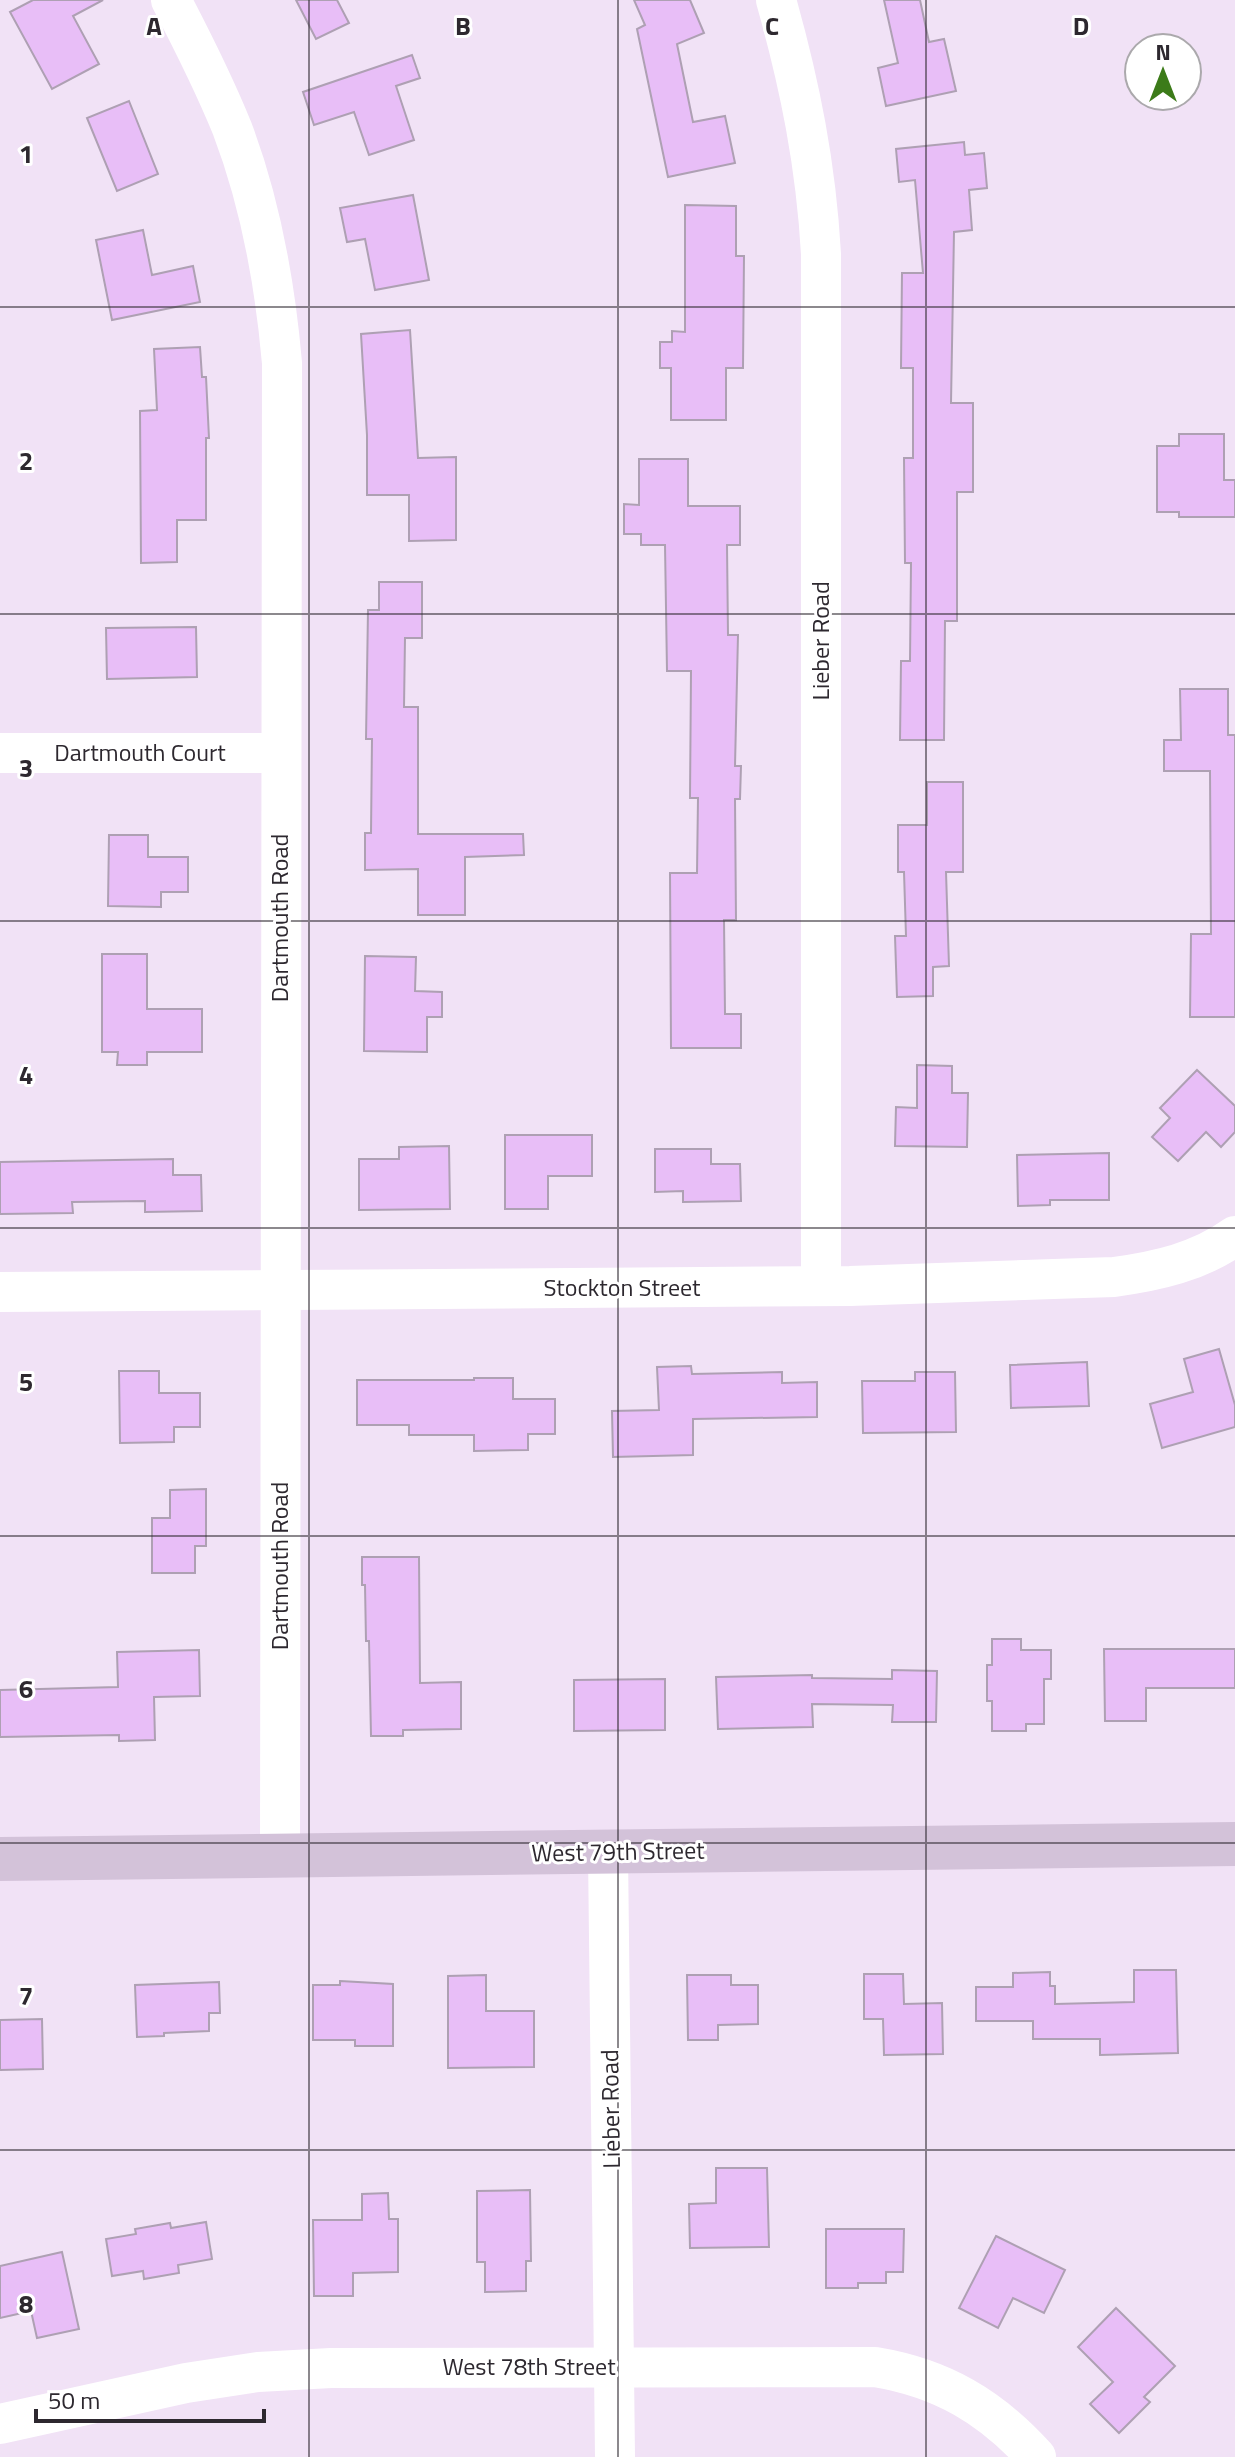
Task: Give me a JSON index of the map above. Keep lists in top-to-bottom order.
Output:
{
  "streets": {
    "main road": ["West 79th Street"],
    "street": [
      "Lieber Road",
      "Dartmouth Court",
      "Dartmouth Road",
      "Stockton Street",
      "West 78th Street"
    ]
  },
  "crossings": [
    ["Lieber Road", "Stockton Street"],
    ["Lieber Road", "West 79th Street"],
    ["Lieber Road", "West 78th Street"],
    ["Dartmouth Court", "Dartmouth Road"],
    ["Dartmouth Road", "Stockton Street"],
    ["Dartmouth Road", "West 79th Street"]
  ],
  "scale_bar": "50 m",
  "north": "top",
  "grid": {
    "columns": [
      "A",
      "B",
      "C",
      "D"
    ],
    "rows": [
      "1",
      "2",
      "3",
      "4",
      "5",
      "6",
      "7",
      "8"
    ]
  }
}
